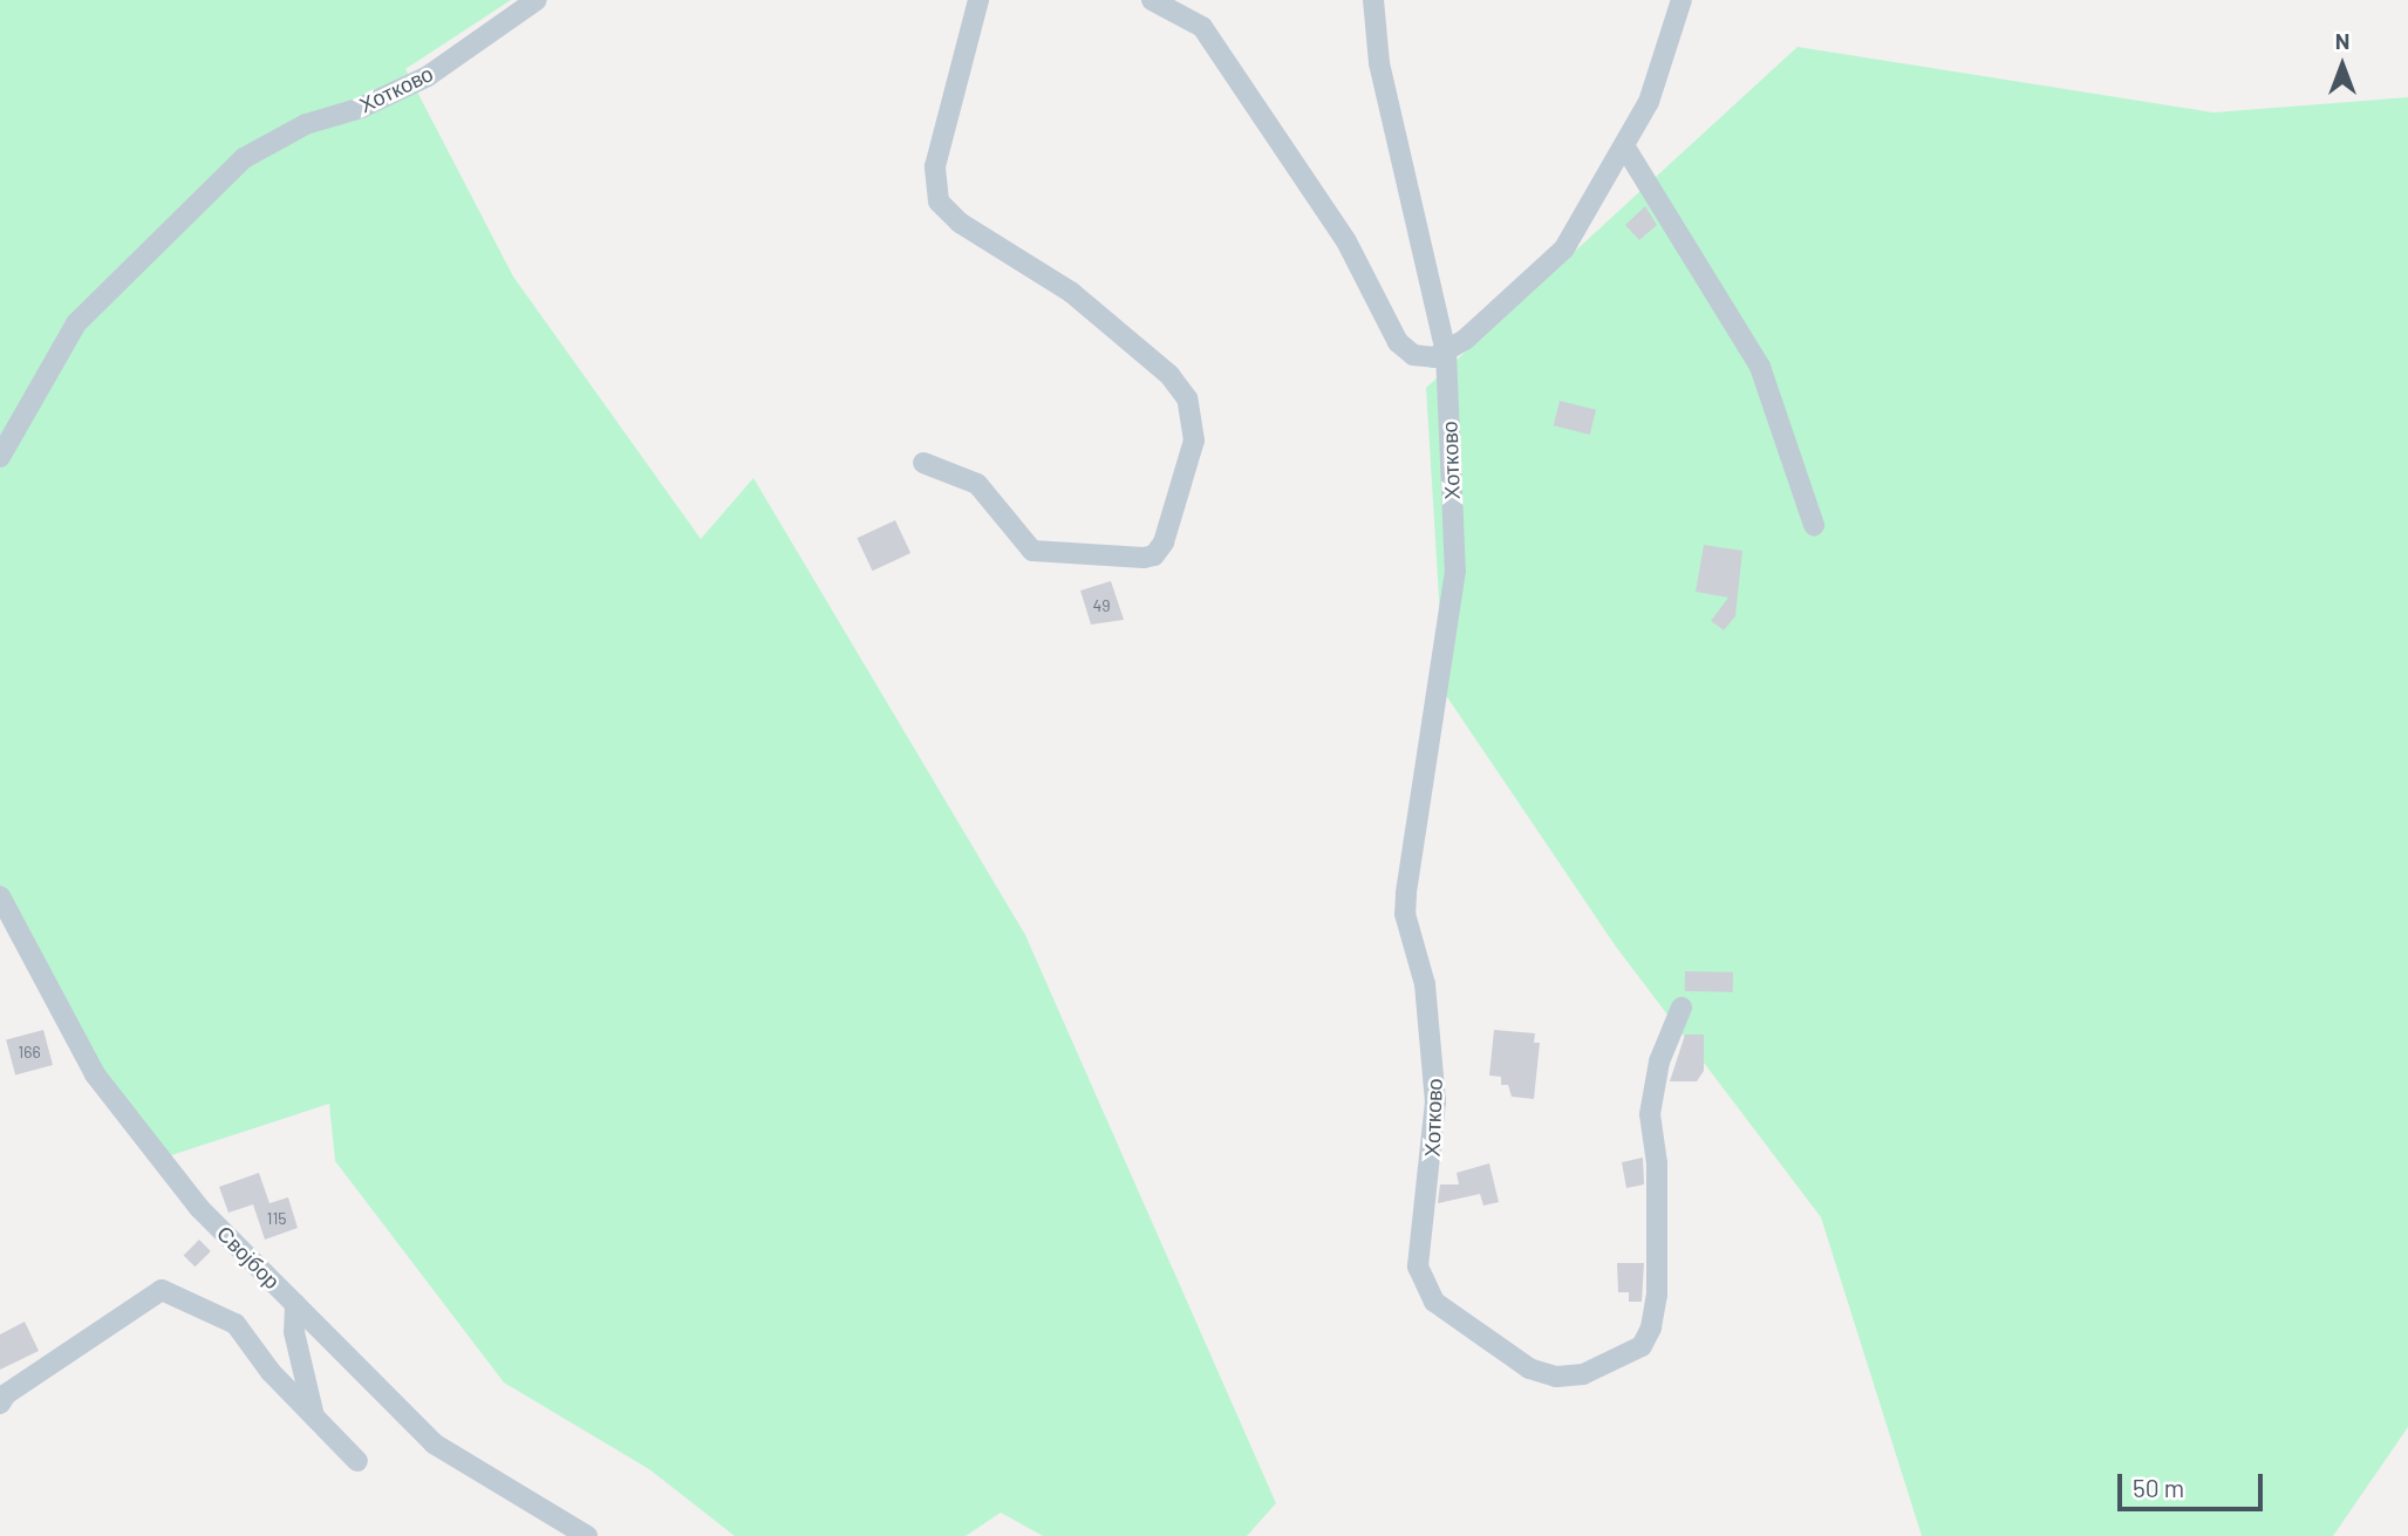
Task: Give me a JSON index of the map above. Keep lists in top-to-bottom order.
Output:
{
  "streets": {
    "street": ["Хотково", "Својбор"]
  },
  "house_numbers": ["49", "166", "115"],
  "scale_bar": "50 m",
  "north": "top"
}
